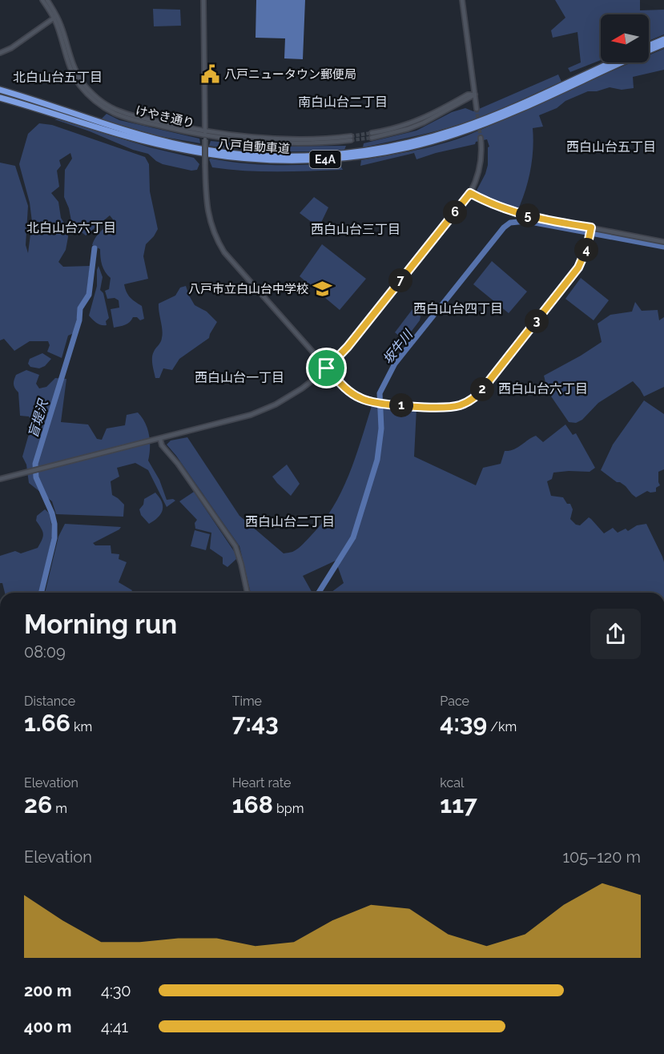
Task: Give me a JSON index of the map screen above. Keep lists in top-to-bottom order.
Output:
{
  "streets": {
    "highway": ["八戸自動車道", "E4A"],
    "street": ["けやき通り"]
  },
  "districts": [
    "北白山台五丁目",
    "南白山台二丁目",
    "西白山台五丁目",
    "北白山台六丁目",
    "西白山台三丁目",
    "西白山台四丁目",
    "西白山台一丁目",
    "西白山台六丁目",
    "西白山台二丁目"
  ],
  "water": ["坂牛川", "盲堤沢"],
  "places": {
    "public building": ["八戸ニュータウン郵便局"],
    "school or university": ["八戸市立白山台中学校"]
  },
  "north": "left",
  "page": {
    "pins": [
      "6",
      "5",
      "4",
      "7",
      "3",
      "2",
      "1"
    ],
    "heading": ["Morning run", "08:09"],
    "stats": [
      ["Distance", "1.66 km"],
      ["Time", "7:43"],
      ["Pace", "4:39 /km"],
      ["Elevation", "26 m"],
      ["Heart rate", "168 bpm"],
      ["kcal", "117"]
    ],
    "chart": ["Elevation", "105–120 m"],
    "list": [
      {
        "name": "200 m",
        "note": "4:30"
      },
      {
        "name": "400 m",
        "note": "4:41"
      }
    ]
  }
}
